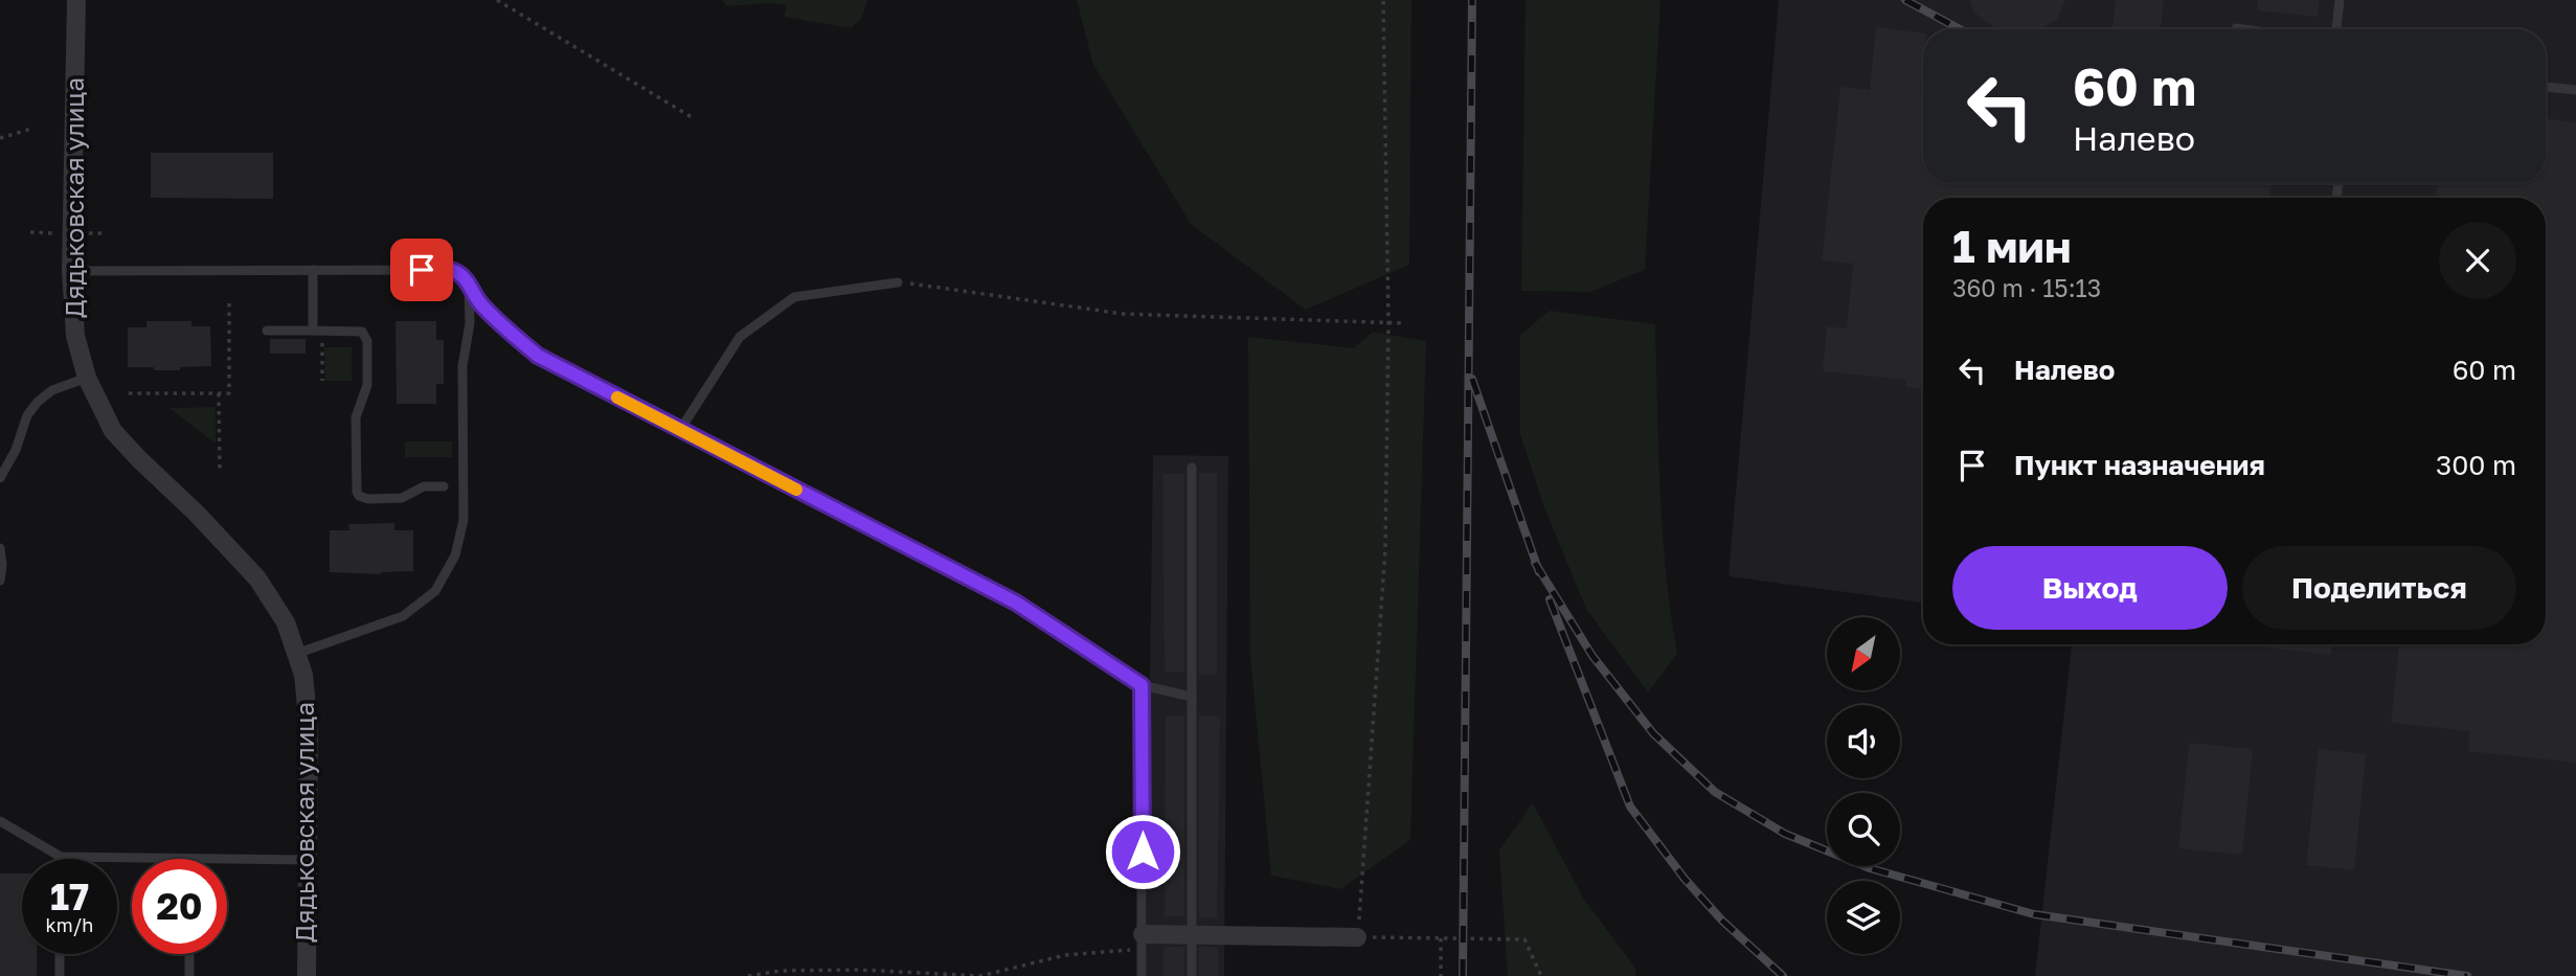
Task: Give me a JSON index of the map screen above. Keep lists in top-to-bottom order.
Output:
{
  "streets": {
    "street": ["Дядьковская улица"]
  },
  "north": "bottom left",
  "page": {
    "turn": ["60 m", "Налево"],
    "heading": ["1 мин", "360 m · 15:13"],
    "list": [
      {
        "name": "Налево",
        "value": "60 m"
      },
      {
        "name": "Пункт назначения",
        "value": "300 m"
      }
    ],
    "buttons": ["Выход", "Поделиться"],
    "speed": "17 km/h",
    "limit": "20"
  }
}
